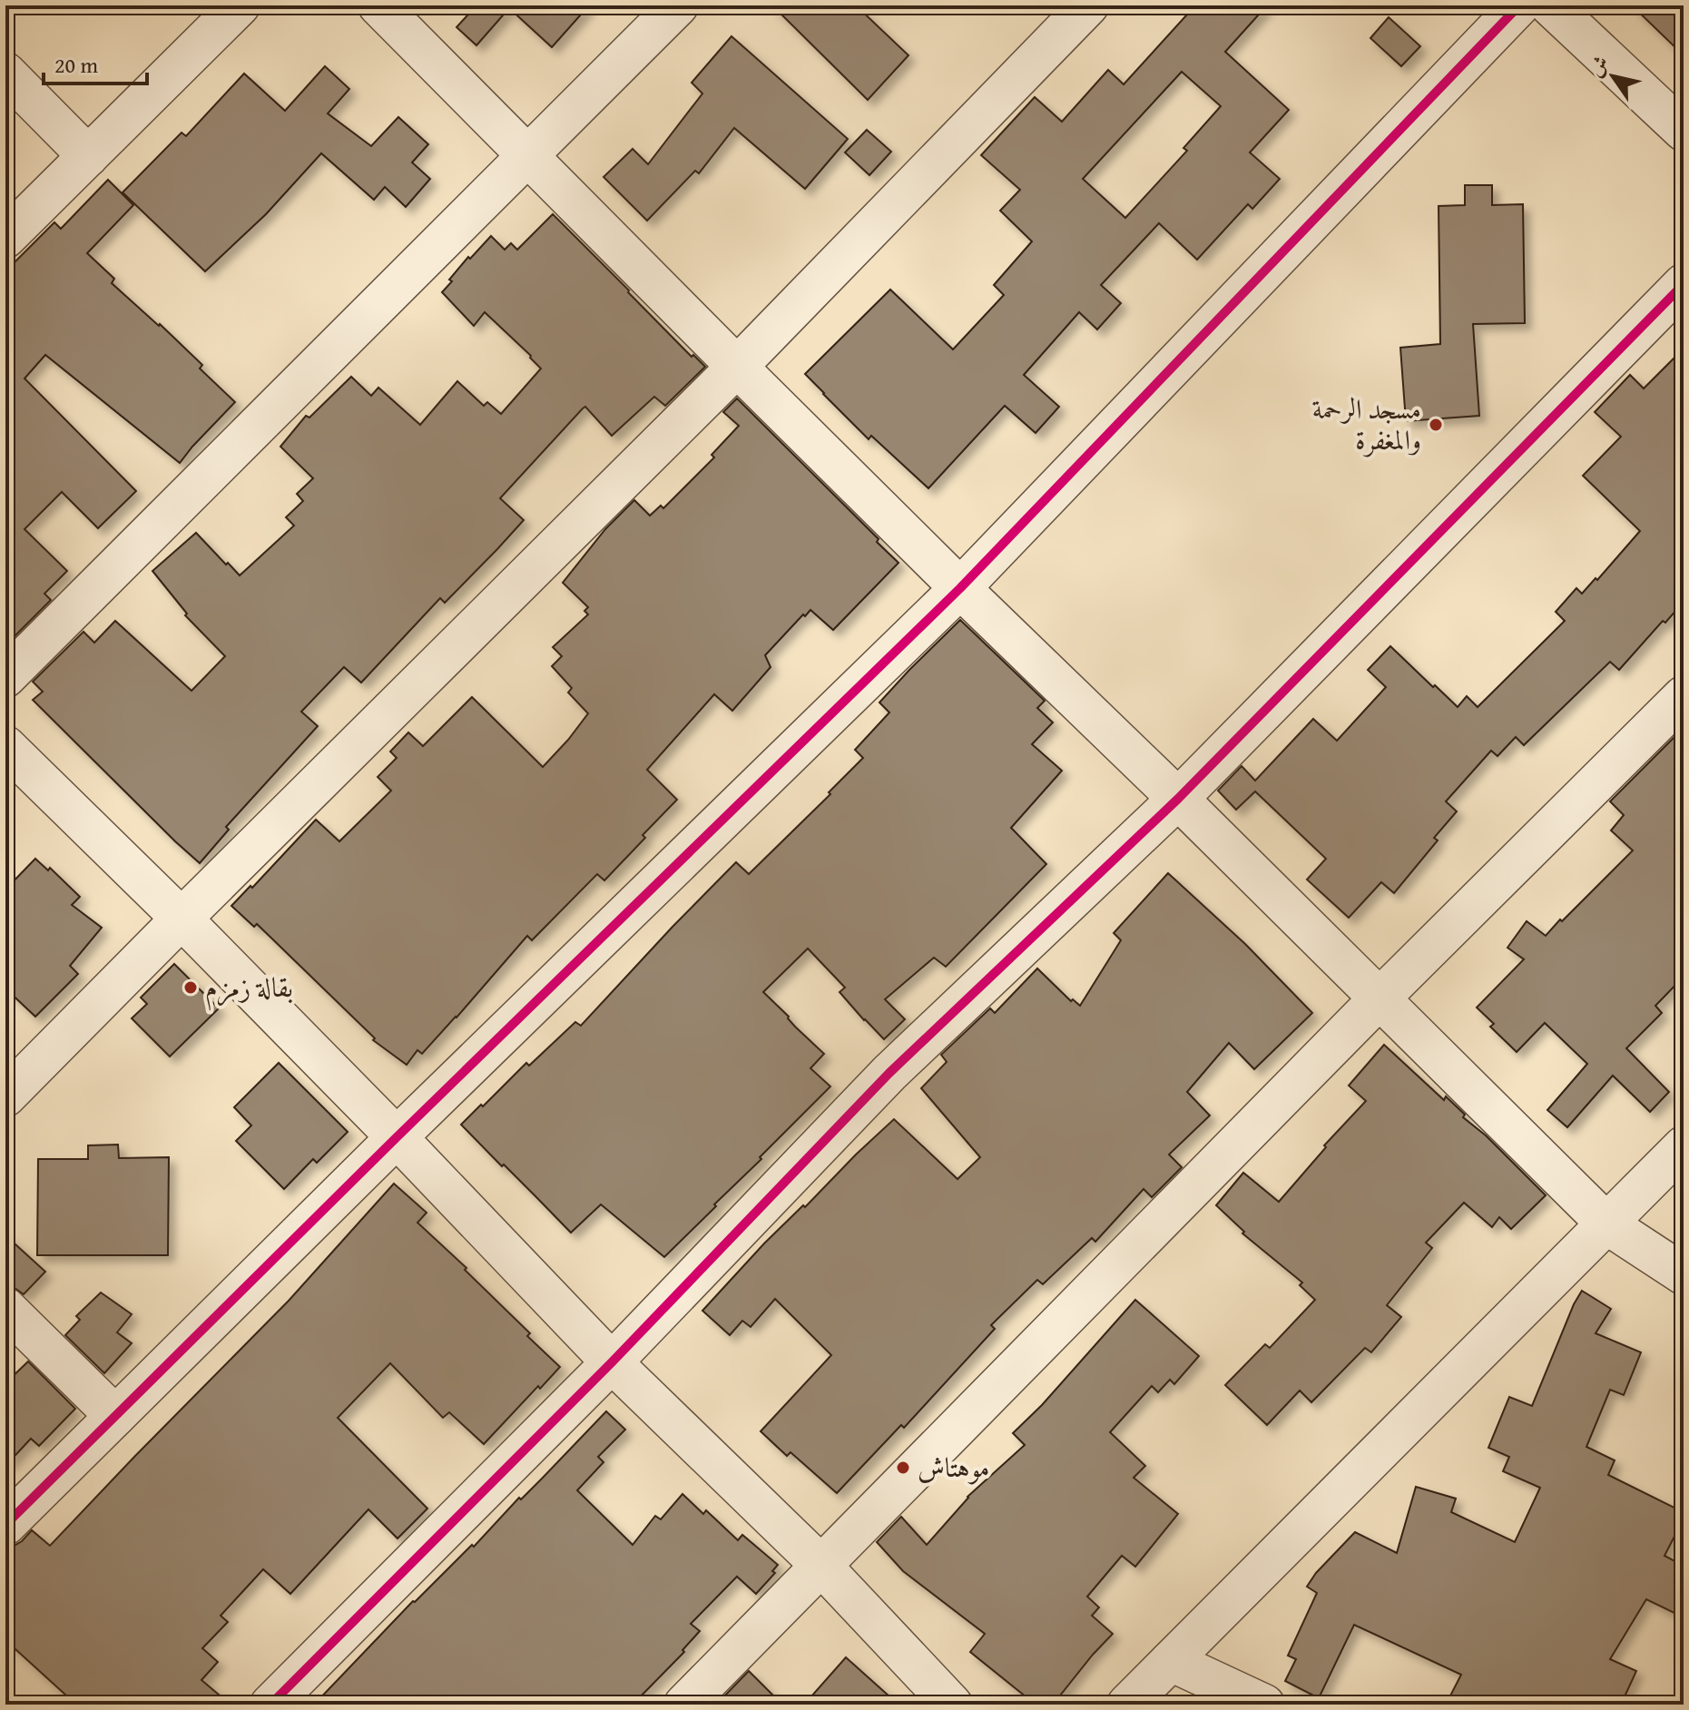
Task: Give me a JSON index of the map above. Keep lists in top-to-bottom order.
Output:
{
  "places": ["مسجد الرحمة والمغفرة", "بقالة زمزم", "موهتاش"],
  "scale_bar": "20 m",
  "north": "top left"
}
